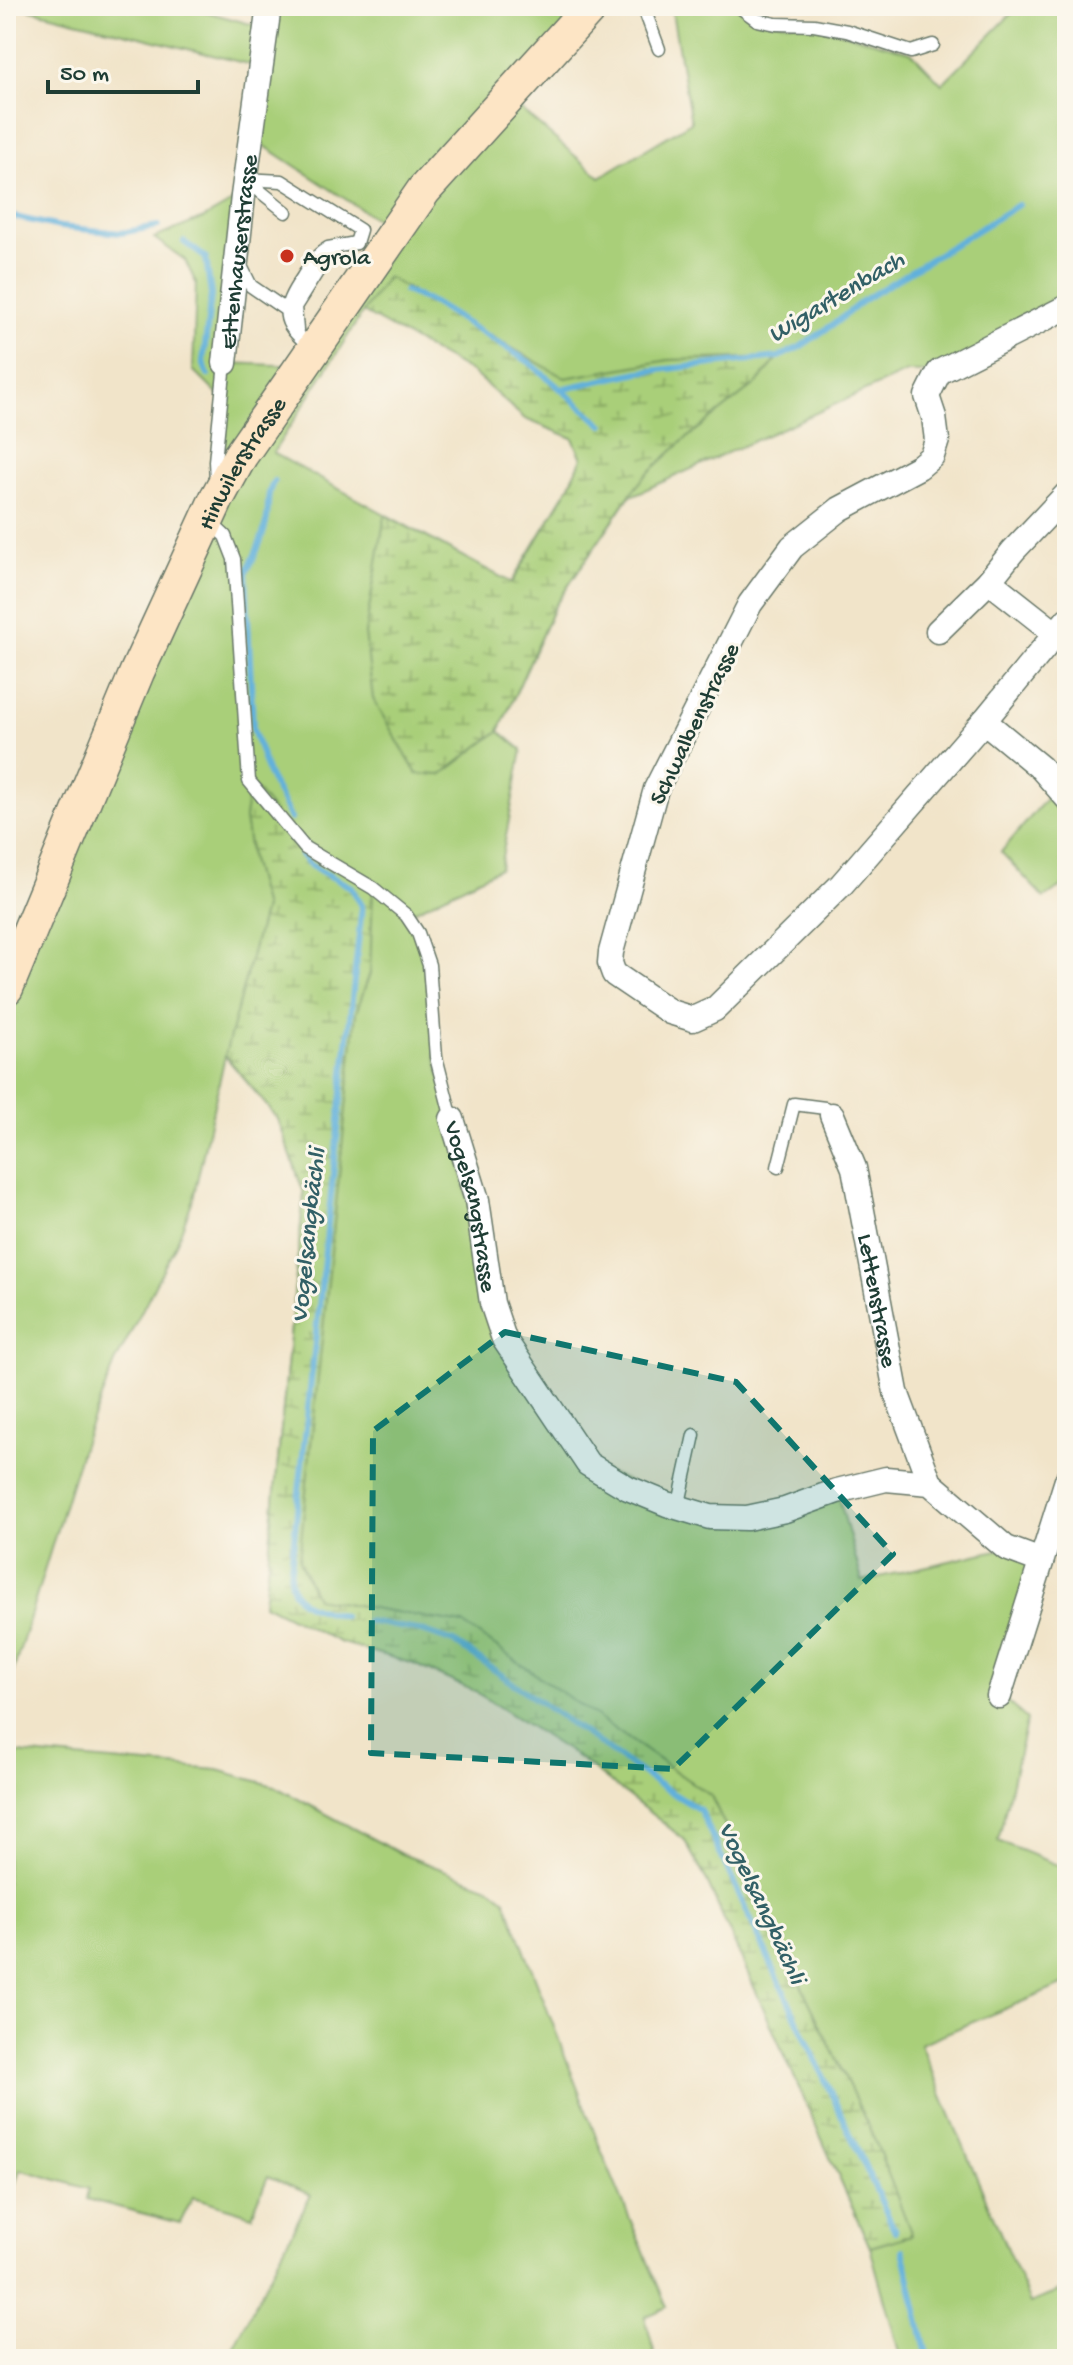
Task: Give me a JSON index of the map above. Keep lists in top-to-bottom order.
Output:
{
  "streets": {
    "main road": ["Hinwilerstrasse"],
    "street": [
      "Ettenhauserstrasse",
      "Schwalbenstrasse",
      "Vogelsangstrasse",
      "Lettenstrasse"
    ]
  },
  "crossings": [
    ["Ettenhauserstrasse", "Hinwilerstrasse"],
    ["Ettenhauserstrasse", "Vogelsangstrasse"],
    ["Hinwilerstrasse", "Vogelsangstrasse"],
    ["Vogelsangstrasse", "Lettenstrasse"]
  ],
  "water": ["Wigartenbach", "Vogelsangbächli"],
  "places": ["Agrola"],
  "scale_bar": "50 m"
}
